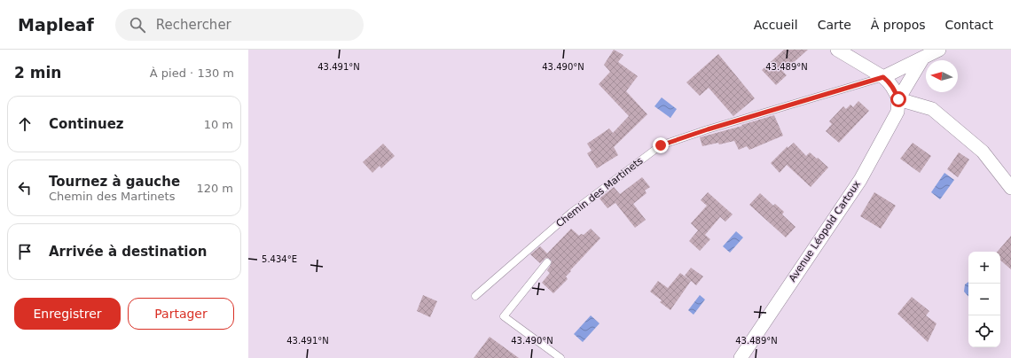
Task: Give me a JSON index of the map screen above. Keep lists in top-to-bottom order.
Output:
{
  "streets": {
    "street": ["Avenue Léopold Cartoux"],
    "lane": ["Chemin des Martinets"]
  },
  "north": "left",
  "page": {
    "header": "Mapleaf",
    "search": "Rechercher",
    "nav": [
      "Accueil",
      "Carte",
      "À propos",
      "Contact"
    ],
    "heading": ["2 min", "À pied · 130 m"],
    "list": [
      ["Continuez", "10 m"],
      ["Tournez à gauche", "Chemin des Martinets", "120 m"],
      "Arrivée à destination"
    ],
    "map_buttons": ["+", "−"],
    "buttons": ["Enregistrer", "Partager"]
  },
  "coordinates": [
    "43.491°N",
    "43.490°N",
    "43.489°N",
    "5.434°E"
  ]
}
